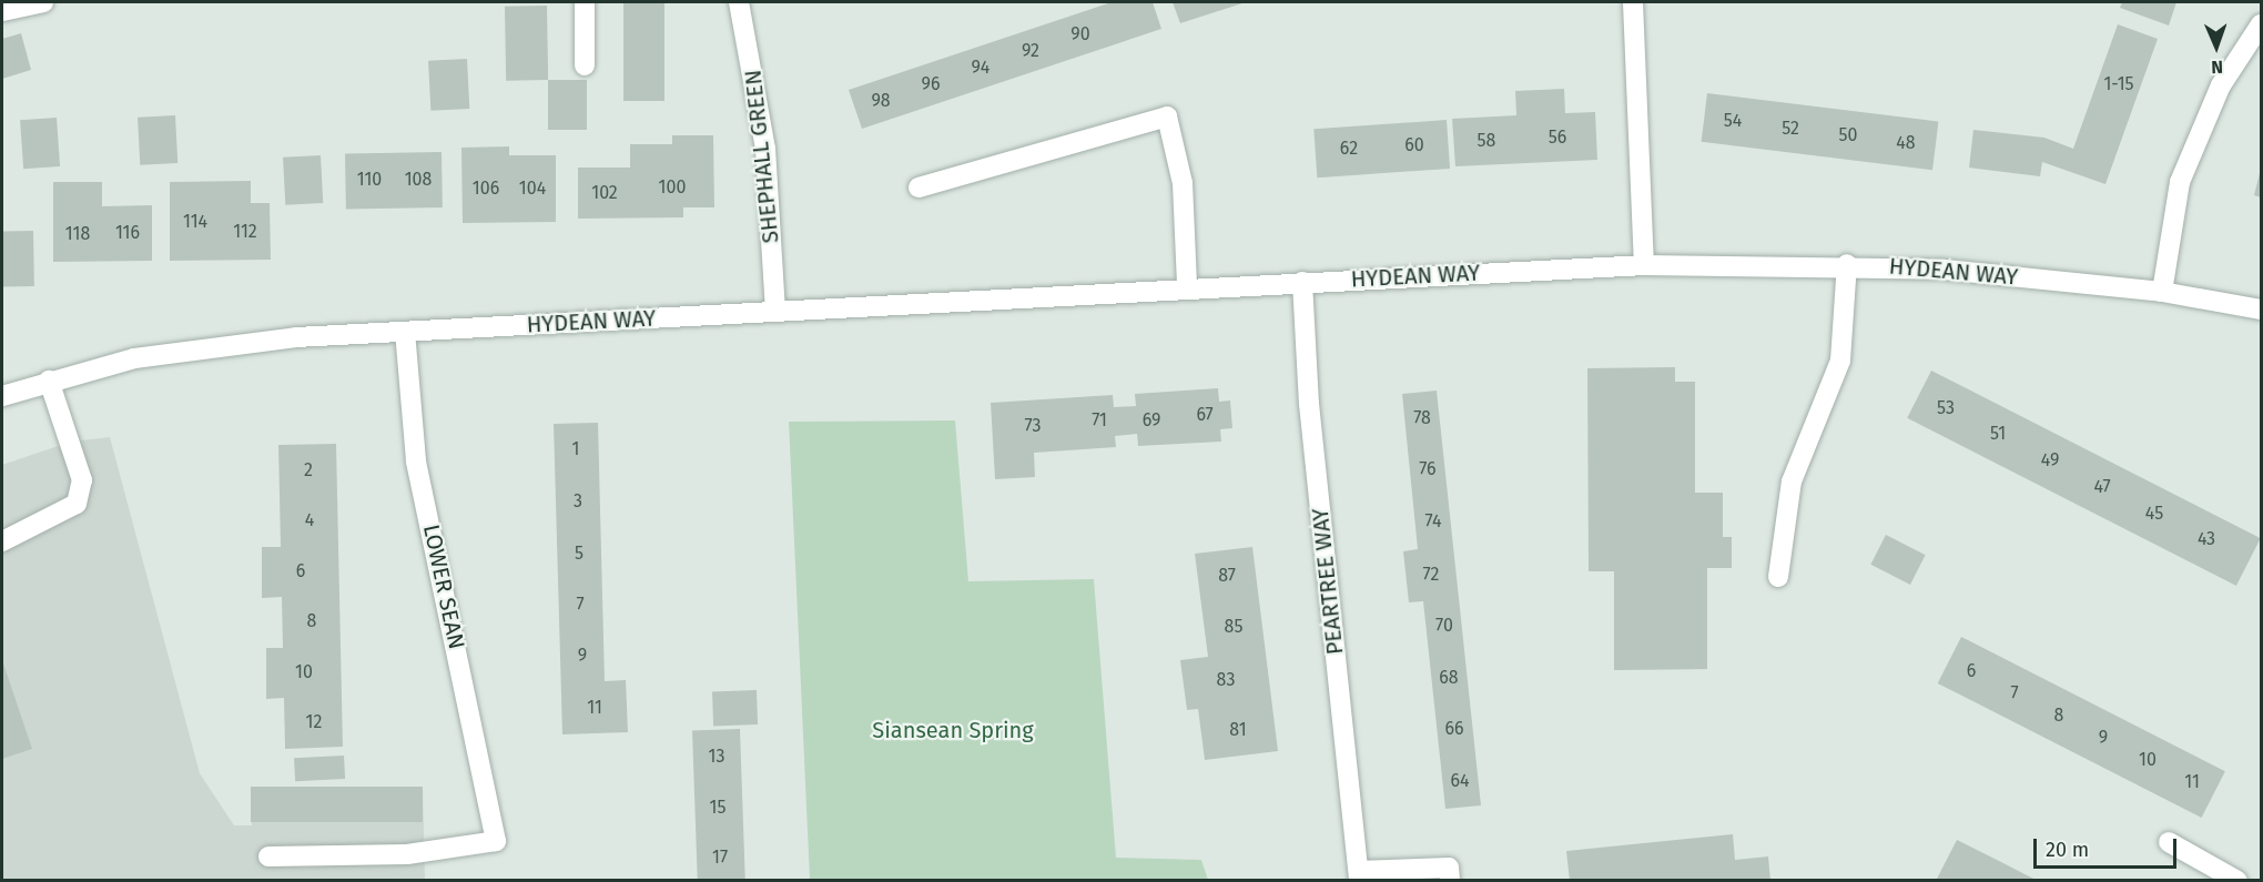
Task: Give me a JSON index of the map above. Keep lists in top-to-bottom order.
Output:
{
  "streets": {
    "street": [
      "SHEPHALL GREEN",
      "HYDEAN WAY",
      "PEARTREE WAY",
      "LOWER SEAN"
    ]
  },
  "crossings": [
    ["SHEPHALL GREEN", "HYDEAN WAY"],
    ["HYDEAN WAY", "PEARTREE WAY"],
    ["HYDEAN WAY", "LOWER SEAN"]
  ],
  "parks": ["Siansean Spring"],
  "house_numbers": [
    "90",
    "92",
    "94",
    "96",
    "1-15",
    "98",
    "54",
    "52",
    "50",
    "56",
    "58",
    "48",
    "60",
    "62",
    "110",
    "108",
    "100",
    "106",
    "104",
    "102",
    "114",
    "112",
    "116",
    "118",
    "53",
    "67",
    "78",
    "71",
    "69",
    "73",
    "51",
    "1",
    "49",
    "76",
    "2",
    "47",
    "3",
    "45",
    "4",
    "74",
    "43",
    "5",
    "6",
    "72",
    "87",
    "7",
    "8",
    "70",
    "85",
    "9",
    "6",
    "10",
    "68",
    "83",
    "7",
    "11",
    "8",
    "12",
    "66",
    "81",
    "9",
    "13",
    "10",
    "64",
    "11",
    "15",
    "17"
  ],
  "scale_bar": "20 m",
  "north": "bottom"
}
